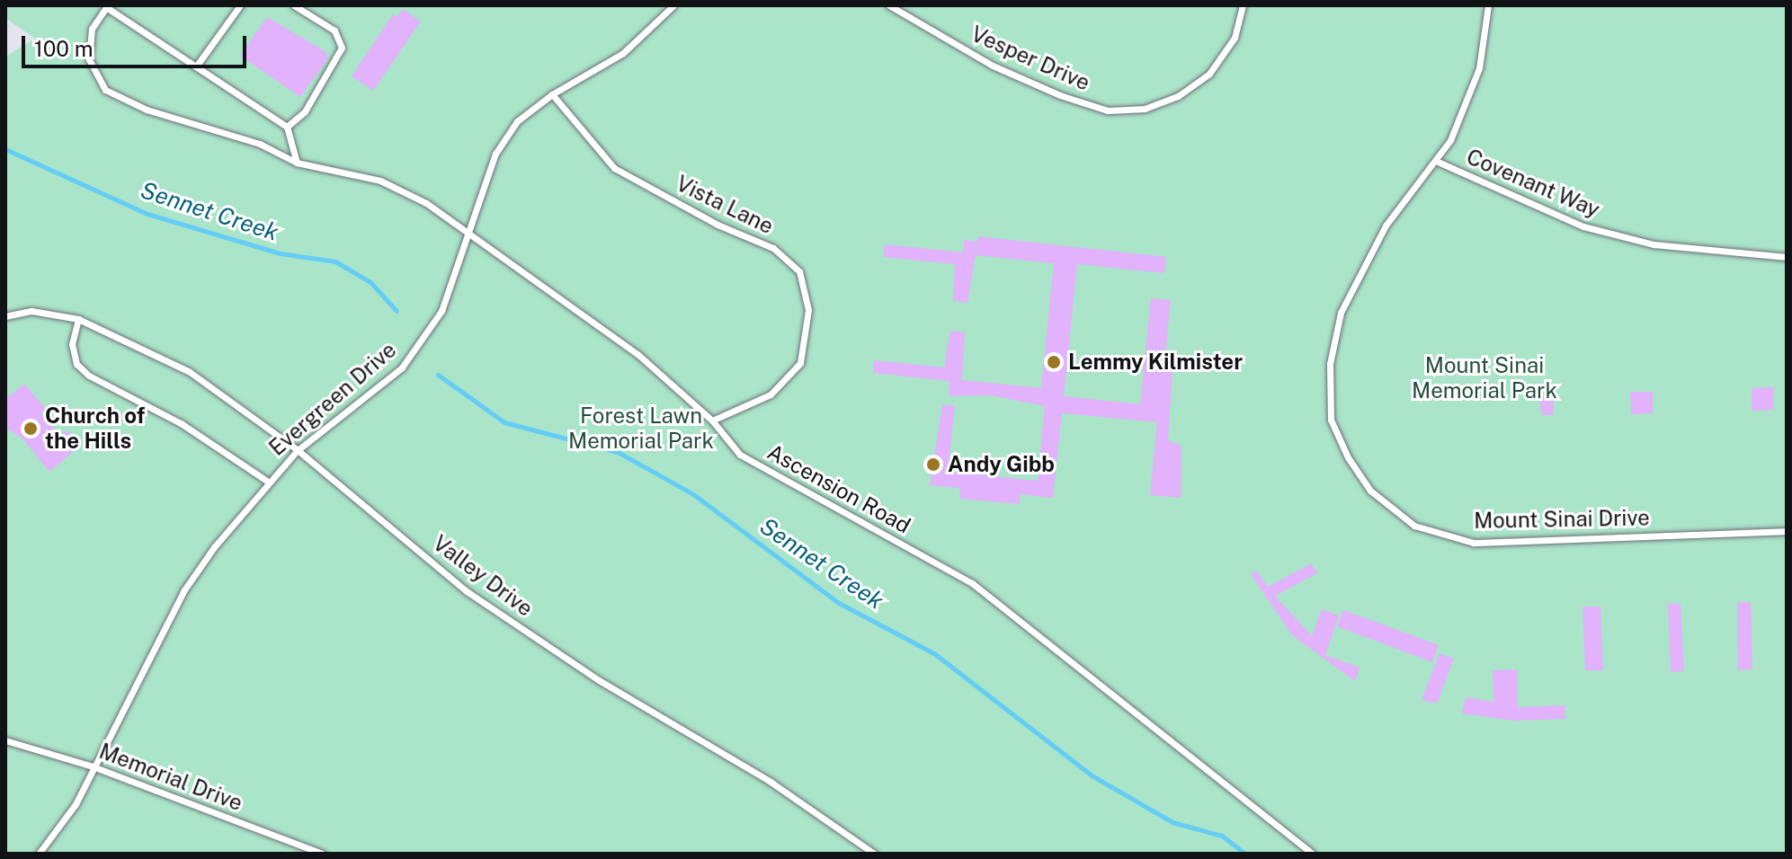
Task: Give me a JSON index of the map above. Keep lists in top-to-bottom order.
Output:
{
  "streets": {
    "lane": [
      "Vesper Drive",
      "Covenant Way",
      "Vista Lane",
      "Evergreen Drive",
      "Ascension Road",
      "Mount Sinai Drive",
      "Valley Drive",
      "Memorial Drive"
    ]
  },
  "crossings": [
    ["Covenant Way", "Mount Sinai Drive"],
    ["Vista Lane", "Evergreen Drive"],
    ["Vista Lane", "Ascension Road"],
    ["Evergreen Drive", "Ascension Road"],
    ["Evergreen Drive", "Valley Drive"],
    ["Evergreen Drive", "Memorial Drive"]
  ],
  "water": ["Sennet Creek"],
  "parks": ["Mount Sinai Memorial Park", "Forest Lawn Memorial Park"],
  "places": ["Lemmy Kilmister", "Church of the Hills", "Andy Gibb"],
  "scale_bar": "100 m"
}
